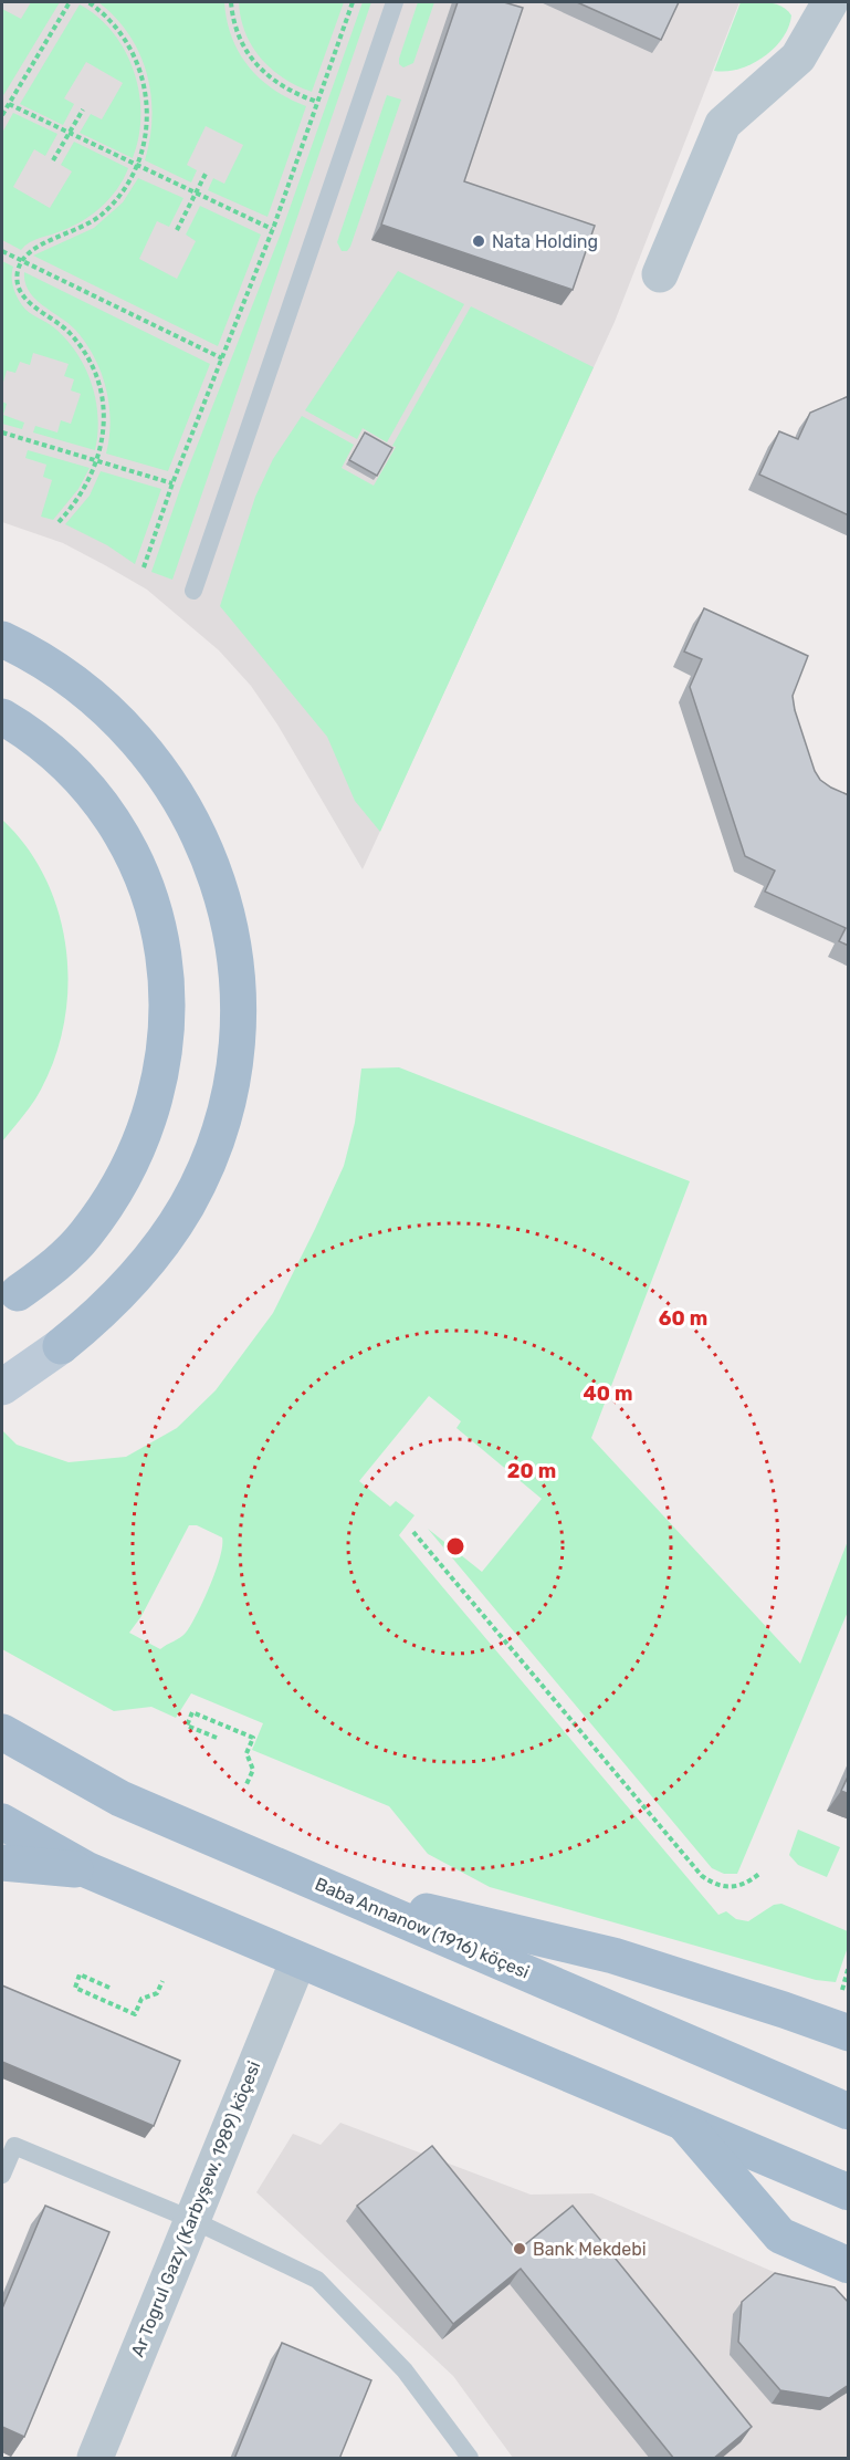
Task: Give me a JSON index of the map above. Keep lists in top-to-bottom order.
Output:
{
  "streets": {
    "main road": ["Baba Annanow (1916) köçesi"],
    "street": ["Ar Togrul Gazy (Karbyşew, 1989) köçesi"]
  },
  "places": ["Nata Holding", "Bank Mekdebi"],
  "rings": ["60 m", "40 m", "20 m"]
}
